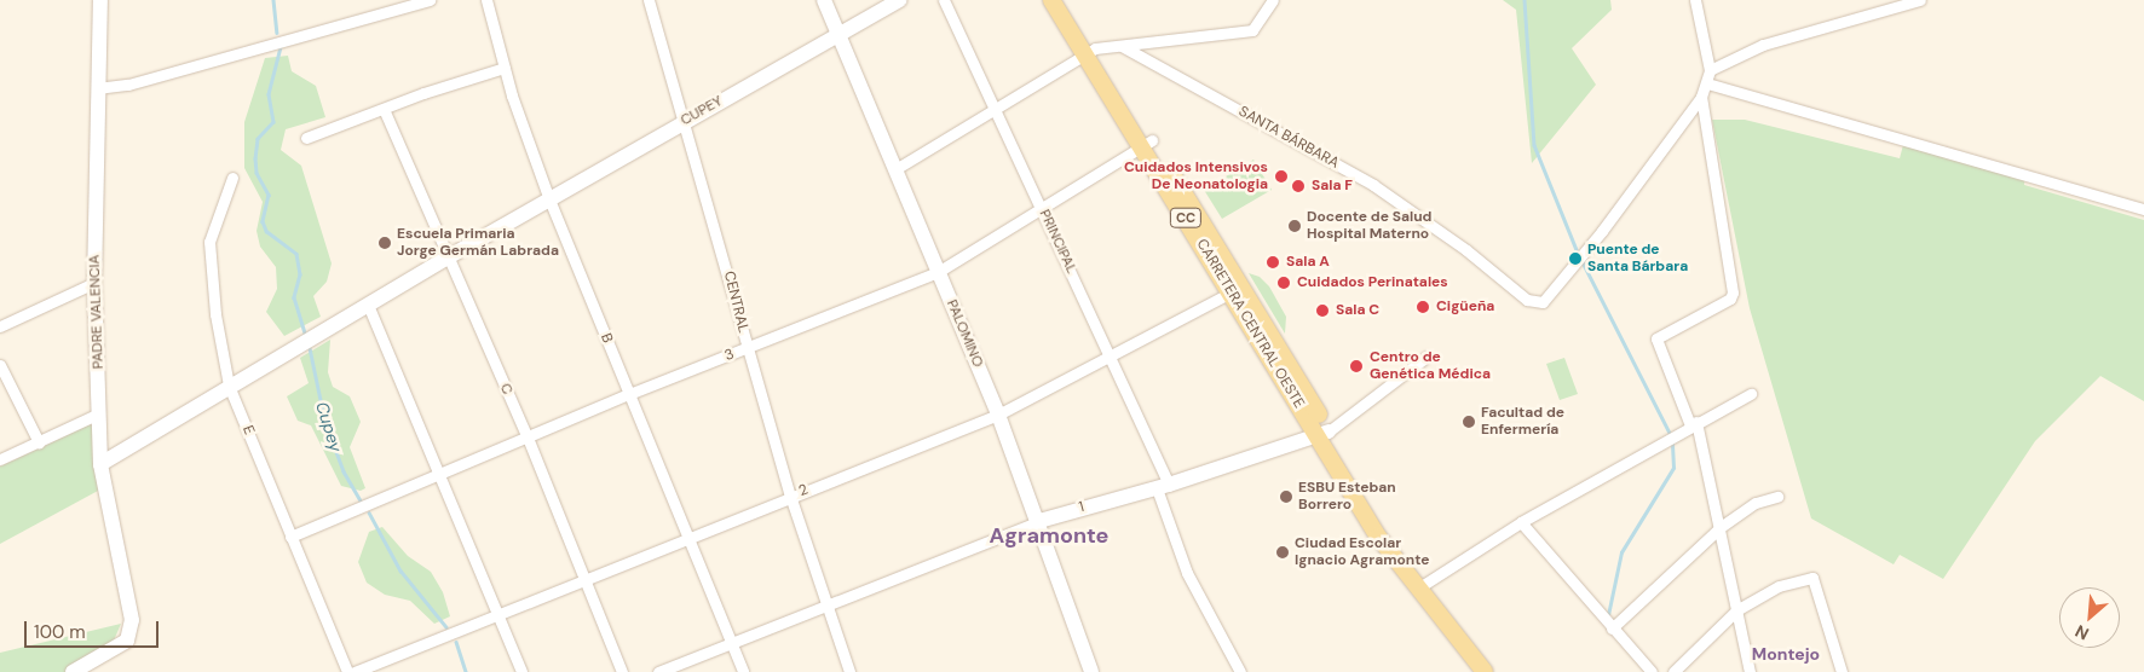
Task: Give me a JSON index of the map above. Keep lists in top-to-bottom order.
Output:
{
  "streets": {
    "main road": ["CC", "CARRETERA CENTRAL OESTE"],
    "street": [
      "CUPEY",
      "SANTA BÁRBARA",
      "PRINCIPAL",
      "CENTRAL",
      "PADRE VALENCIA",
      "PALOMINO",
      "B",
      "3",
      "C",
      "E",
      "2",
      "1"
    ]
  },
  "crossings": [
    ["CUPEY", "CENTRAL"],
    ["CUPEY", "PADRE VALENCIA"],
    ["CUPEY", "PALOMINO"],
    ["CUPEY", "B"],
    ["CUPEY", "C"],
    ["CUPEY", "E"],
    ["PRINCIPAL", "3"],
    ["PRINCIPAL", "2"],
    ["PRINCIPAL", "1"],
    ["CENTRAL", "3"],
    ["CENTRAL", "2"],
    ["CENTRAL", "1"],
    ["CARRETERA CENTRAL OESTE", "3"],
    ["CARRETERA CENTRAL OESTE", "2"],
    ["CARRETERA CENTRAL OESTE", "1"],
    ["PALOMINO", "3"],
    ["PALOMINO", "2"],
    ["PALOMINO", "1"],
    ["B", "3"],
    ["B", "2"],
    ["B", "1"],
    ["3", "C"],
    ["3", "E"],
    ["C", "2"]
  ],
  "districts": ["Agramonte", "Montejo"],
  "water": ["Cupey"],
  "places": [
    "Cuidados Intensivos De Neonatologia",
    "Sala F",
    "Docente de Salud Hospital Materno",
    "Escuela Primaria Jorge Germán Labrada",
    "Puente de Santa Bárbara",
    "Sala A",
    "Cuidados Perinatales",
    "Cigüeña",
    "Sala C",
    "Centro de Genética Médica",
    "Facultad de Enfermería",
    "ESBU Esteban Borrero",
    "Ciudad Escolar Ignacio Agramonte"
  ],
  "scale_bar": "100 m",
  "north": "bottom left"
}
